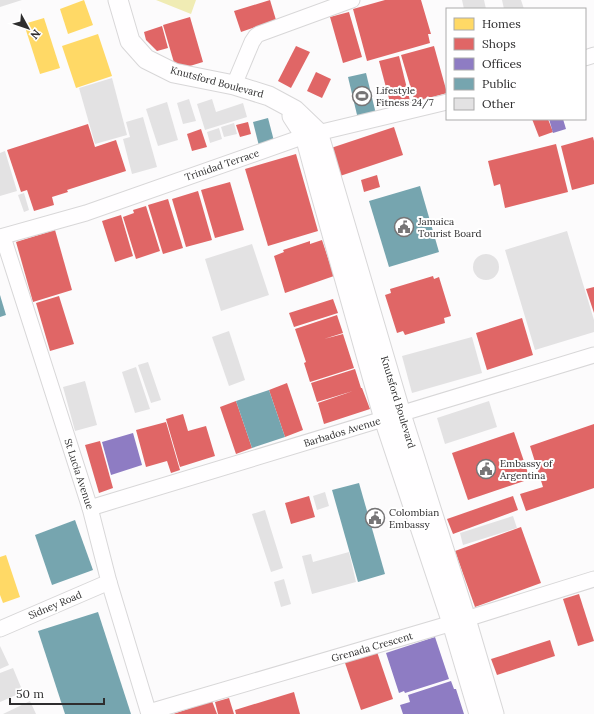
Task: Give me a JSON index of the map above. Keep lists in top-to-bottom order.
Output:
{
  "streets": {
    "main road": ["Knutsford Boulevard"],
    "street": [
      "Trinidad Terrace",
      "Barbados Avenue",
      "St Lucia Avenue",
      "Sidney Road",
      "Grenada Crescent"
    ]
  },
  "crossings": [
    ["Knutsford Boulevard", "Trinidad Terrace"],
    ["Knutsford Boulevard", "Barbados Avenue"],
    ["Knutsford Boulevard", "Grenada Crescent"],
    ["Trinidad Terrace", "St Lucia Avenue"],
    ["Barbados Avenue", "St Lucia Avenue"],
    ["St Lucia Avenue", "Sidney Road"],
    ["St Lucia Avenue", "Grenada Crescent"]
  ],
  "places": {
    "sports": ["Lifestyle Fitness 24/7"],
    "public building": ["Jamaica Tourist Board", "Embassy of Argentina", "Colombian Embassy"]
  },
  "legend": [
    "Homes",
    "Shops",
    "Offices",
    "Public",
    "Other"
  ],
  "scale_bar": "50 m",
  "north": "bottom right"
}
